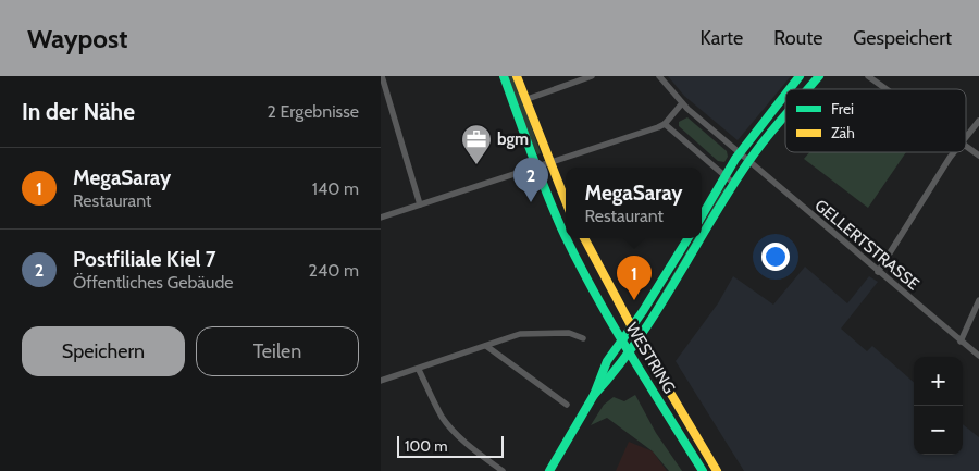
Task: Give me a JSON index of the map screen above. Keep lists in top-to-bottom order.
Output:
{
  "streets": {
    "main road": ["WESTRING"],
    "street": ["GELLERTSTRASSE"]
  },
  "places": {
    "office": ["bgm"]
  },
  "legend": ["Frei", "Zäh"],
  "scale_bar": "100 m",
  "page": {
    "header": "Waypost",
    "nav": ["Karte", "Route", "Gespeichert"],
    "heading": ["In der Nähe", "2 Ergebnisse"],
    "list": [
      {
        "mark": "1",
        "name": "MegaSaray",
        "note": "Restaurant",
        "value": "140 m"
      },
      {
        "mark": "2",
        "name": "Postfiliale Kiel 7",
        "note": "Öffentliches Gebäude",
        "value": "240 m"
      }
    ],
    "pins": ["2", "1"],
    "popup": ["MegaSaray", "Restaurant"],
    "buttons": ["Speichern", "Teilen"],
    "map_buttons": ["+", "−"],
    "scale": "100 m"
  }
}
